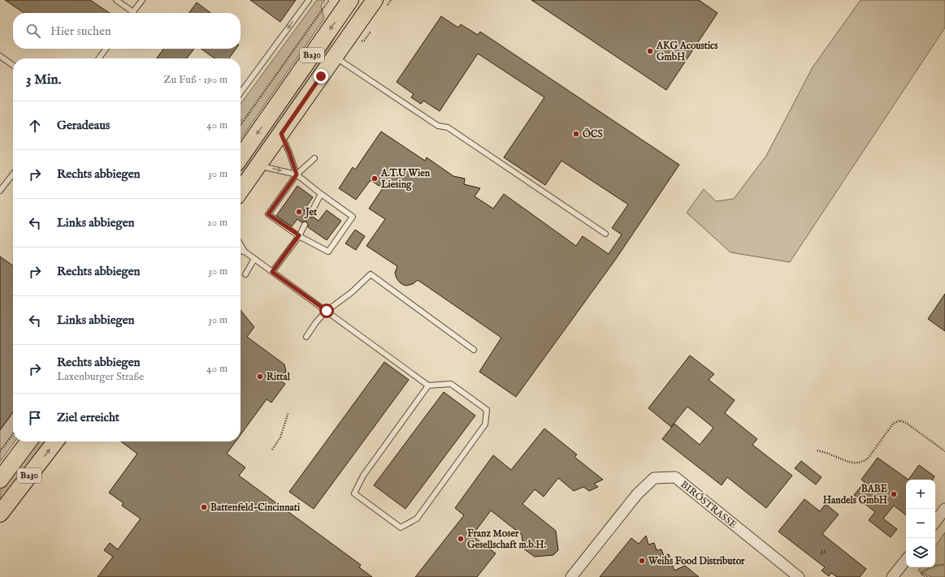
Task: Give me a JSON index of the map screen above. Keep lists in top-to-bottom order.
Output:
{
  "streets": {
    "main road": ["B230"],
    "street": ["BIRÓSTRASSE"]
  },
  "places": [
    "AKG Acoustics GmbH",
    "ÖCS",
    "A.T.U Wien Liesing",
    "Jet",
    "Rittal",
    "BABE Handels GmbH",
    "Battenfeld-Cincinnati",
    "Franz Moser Gesellschaft m.b.H.",
    "Weihs Food Distributor"
  ],
  "house_numbers": ["31"],
  "page": {
    "search": "Hier suchen",
    "heading": ["3 Min.", "Zu Fuß · 190 m"],
    "list": [
      ["Geradeaus", "40 m"],
      ["Rechts abbiegen", "30 m"],
      ["Links abbiegen", "20 m"],
      ["Rechts abbiegen", "30 m"],
      ["Links abbiegen", "30 m"],
      ["Rechts abbiegen", "Laxenburger Straße", "40 m"],
      "Ziel erreicht"
    ],
    "map_buttons": ["+", "−"]
  }
}
